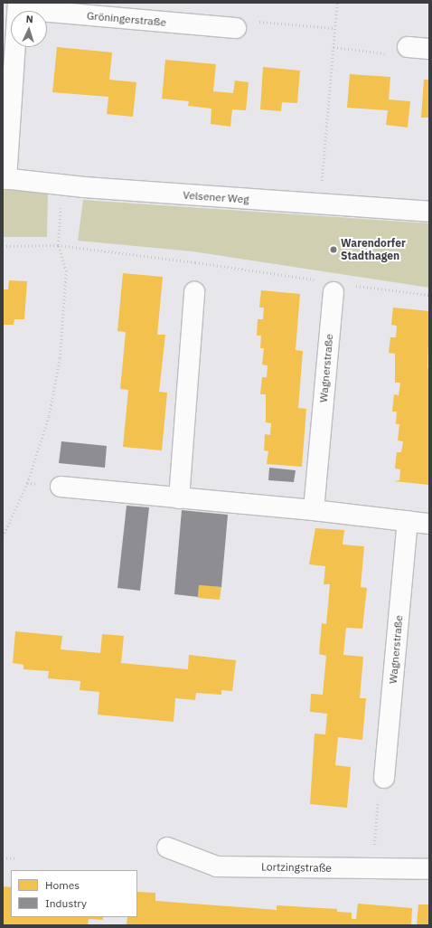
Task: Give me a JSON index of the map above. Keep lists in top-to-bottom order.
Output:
{
  "streets": {
    "street": [
      "Gröningerstraße",
      "Velsener Weg",
      "Wagnerstraße",
      "Lortzingstraße"
    ]
  },
  "crossings": [
    ["Gröningerstraße", "Velsener Weg"]
  ],
  "places": ["Warendorfer Stadthagen"],
  "legend": ["Homes", "Industry"],
  "north": "top"
}
